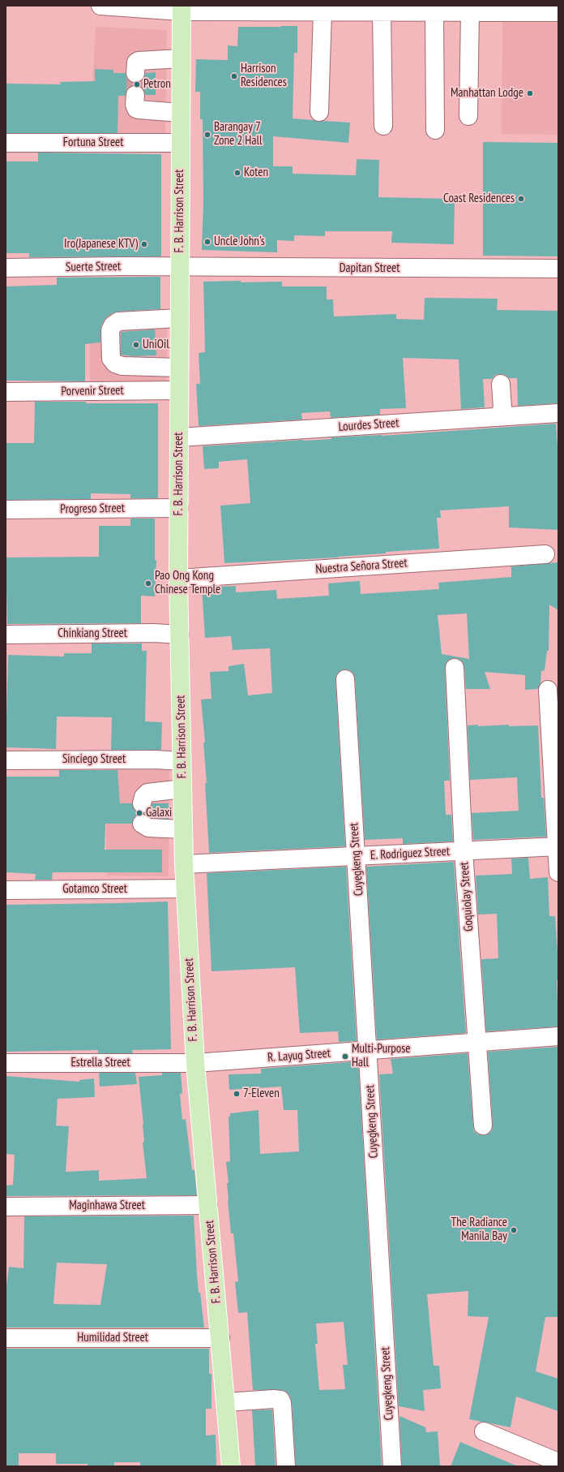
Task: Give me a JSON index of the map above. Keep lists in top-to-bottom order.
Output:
{
  "streets": {
    "main road": ["F. B. Harrison Street"],
    "street": [
      "Fortuna Street",
      "Suerte Street",
      "Dapitan Street",
      "Porvenir Street",
      "Lourdes Street",
      "Progreso Street",
      "Nuestra Señora Street",
      "Chinkiang Street",
      "Sinciego Street",
      "E. Rodriguez Street",
      "Cuyegkeng Street",
      "Gotamco Street",
      "Goquiolay Street",
      "R. Layug Street",
      "Estrella Street",
      "Maginhawa Street",
      "Humilidad Street"
    ]
  },
  "crossings": [
    ["Fortuna Street", "F. B. Harrison Street"],
    ["F. B. Harrison Street", "Suerte Street"],
    ["F. B. Harrison Street", "Dapitan Street"],
    ["F. B. Harrison Street", "Porvenir Street"],
    ["F. B. Harrison Street", "Lourdes Street"],
    ["F. B. Harrison Street", "Progreso Street"],
    ["F. B. Harrison Street", "Nuestra Señora Street"],
    ["F. B. Harrison Street", "Chinkiang Street"],
    ["F. B. Harrison Street", "Sinciego Street"],
    ["F. B. Harrison Street", "E. Rodriguez Street"],
    ["F. B. Harrison Street", "Gotamco Street"],
    ["F. B. Harrison Street", "R. Layug Street"],
    ["F. B. Harrison Street", "Estrella Street"],
    ["F. B. Harrison Street", "Maginhawa Street"],
    ["F. B. Harrison Street", "Humilidad Street"],
    ["Suerte Street", "Dapitan Street"],
    ["E. Rodriguez Street", "Cuyegkeng Street"],
    ["E. Rodriguez Street", "Goquiolay Street"],
    ["Cuyegkeng Street", "R. Layug Street"],
    ["Goquiolay Street", "R. Layug Street"],
    ["R. Layug Street", "Estrella Street"]
  ],
  "places": [
    "Harrison Residences",
    "Petron",
    "Manhattan Lodge",
    "Barangay 7 Zone 2 Hall",
    "Koten",
    "Coast Residences",
    "Uncle John's",
    "Iro(Japanese KTV)",
    "UniOil",
    "Pao Ong Kong Chinese Temple",
    "Galaxi",
    "Multi-Purpose Hall",
    "7-Eleven",
    "The Radiance Manila Bay"
  ]
}
